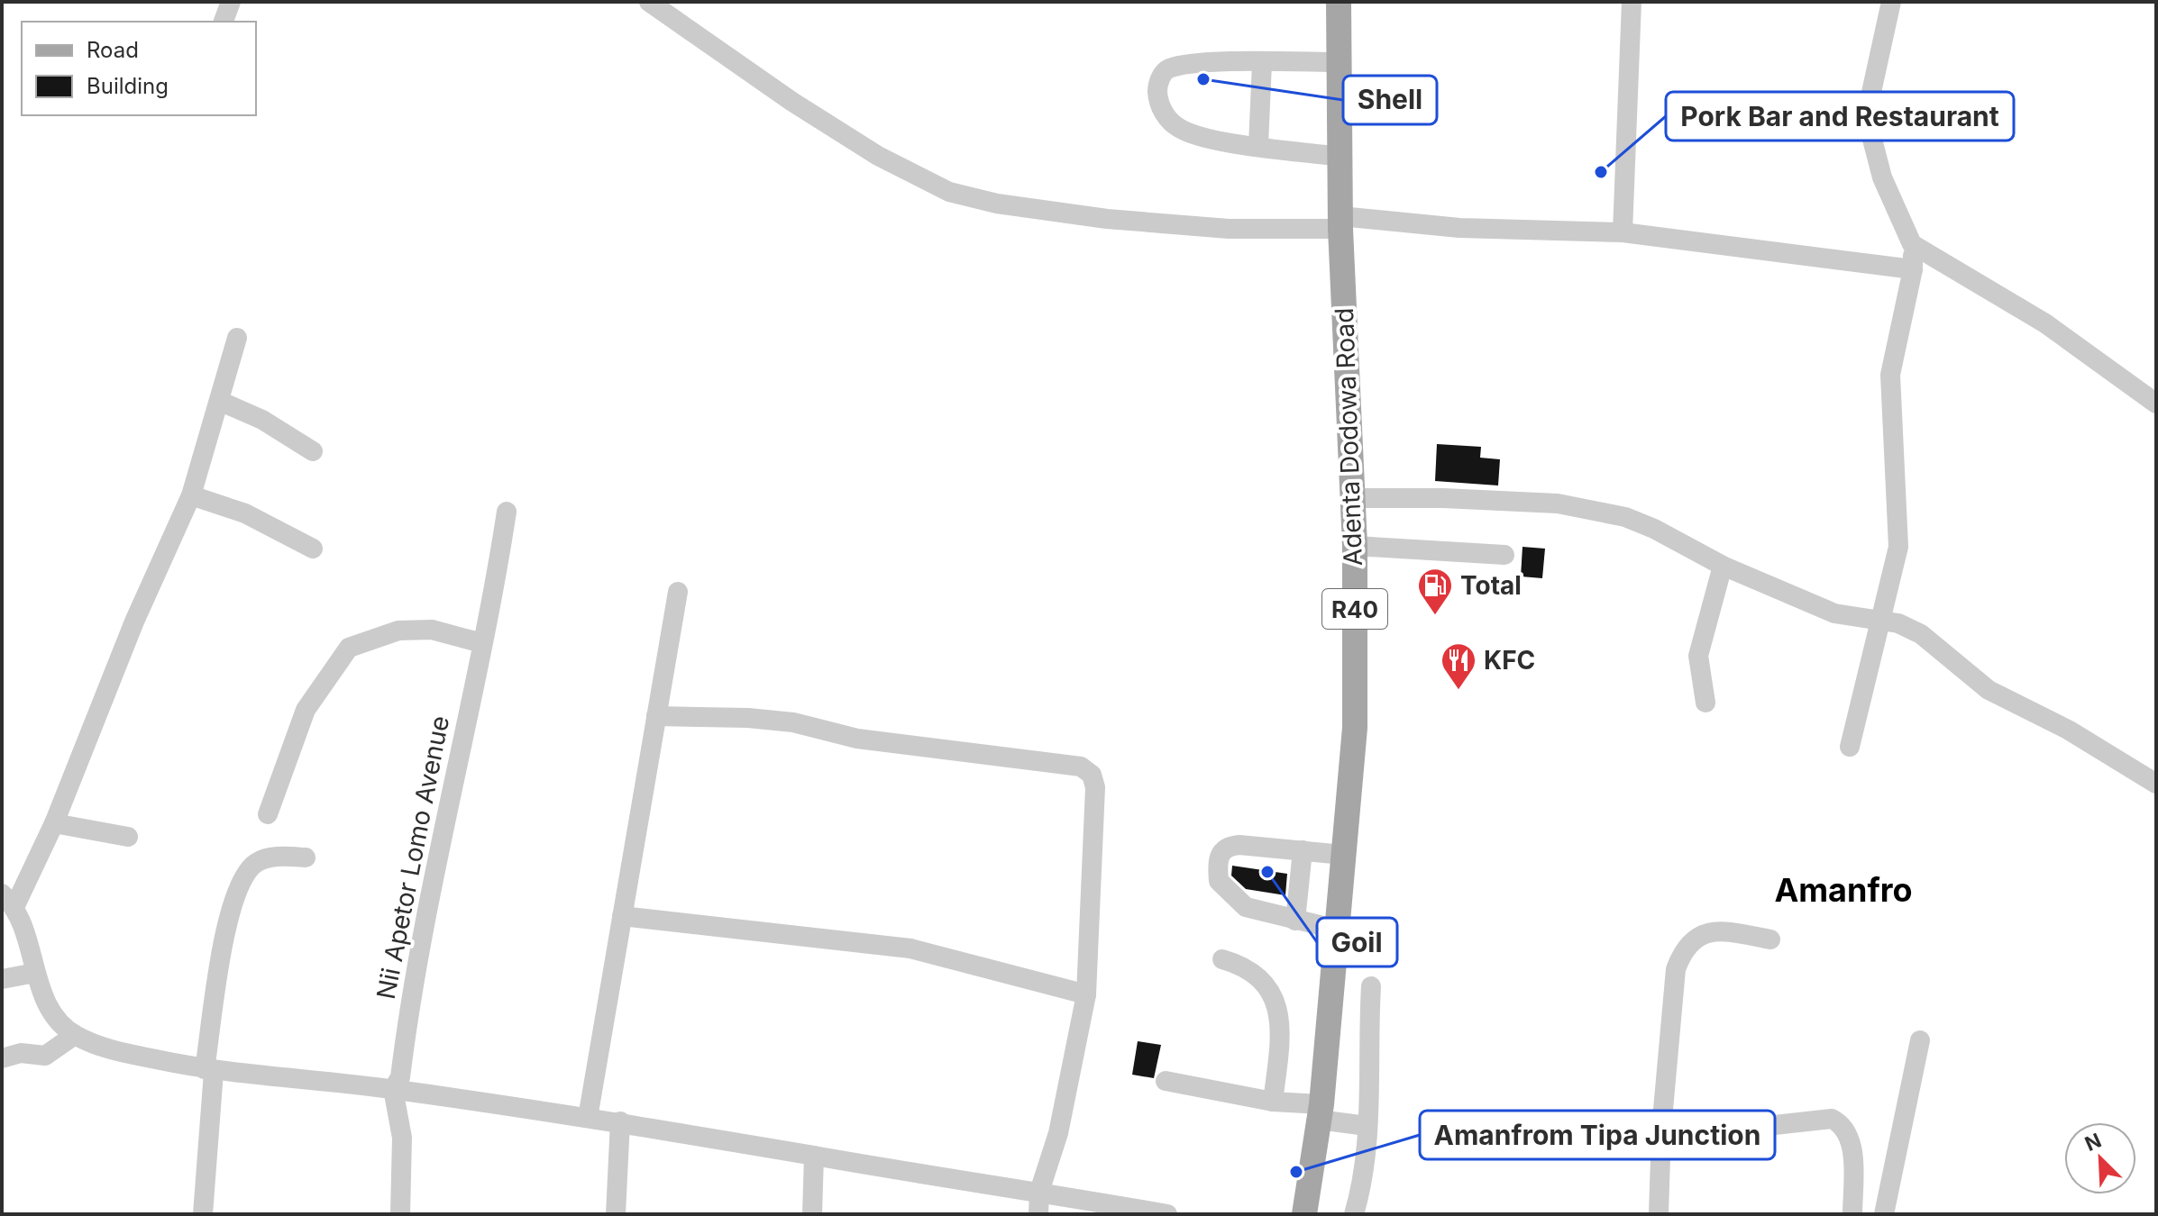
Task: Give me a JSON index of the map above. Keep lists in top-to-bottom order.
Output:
{
  "streets": {
    "main road": ["Adenta Dodowa Road", "R40"],
    "street": ["Nii Apetor Lomo Avenue"]
  },
  "districts": ["Amanfro"],
  "places": {
    "other": [
      "Shell",
      "Pork Bar and Restaurant",
      "Goil",
      "Amanfrom Tipa Junction"
    ],
    "fuel station": ["Total"],
    "restaurant": ["KFC"]
  },
  "legend": ["Road", "Building"],
  "north": "top left"
}
